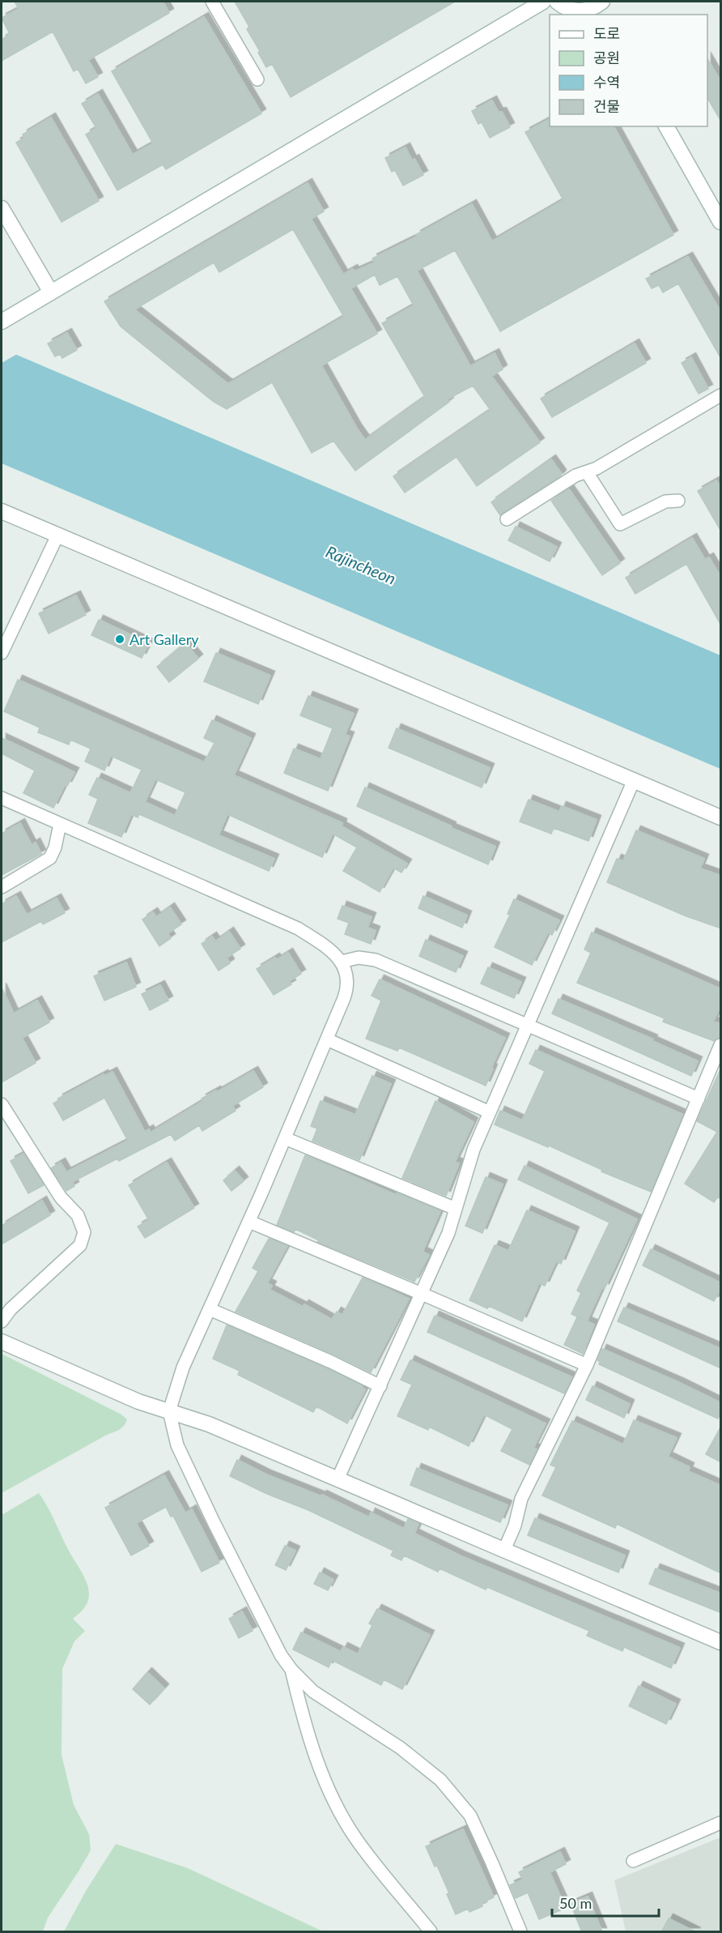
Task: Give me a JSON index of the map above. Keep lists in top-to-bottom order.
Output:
{
  "water": ["Rajincheon"],
  "places": ["Art Gallery"],
  "legend": [
    "도로",
    "공원",
    "수역",
    "건물"
  ],
  "scale_bar": "50 m"
}
